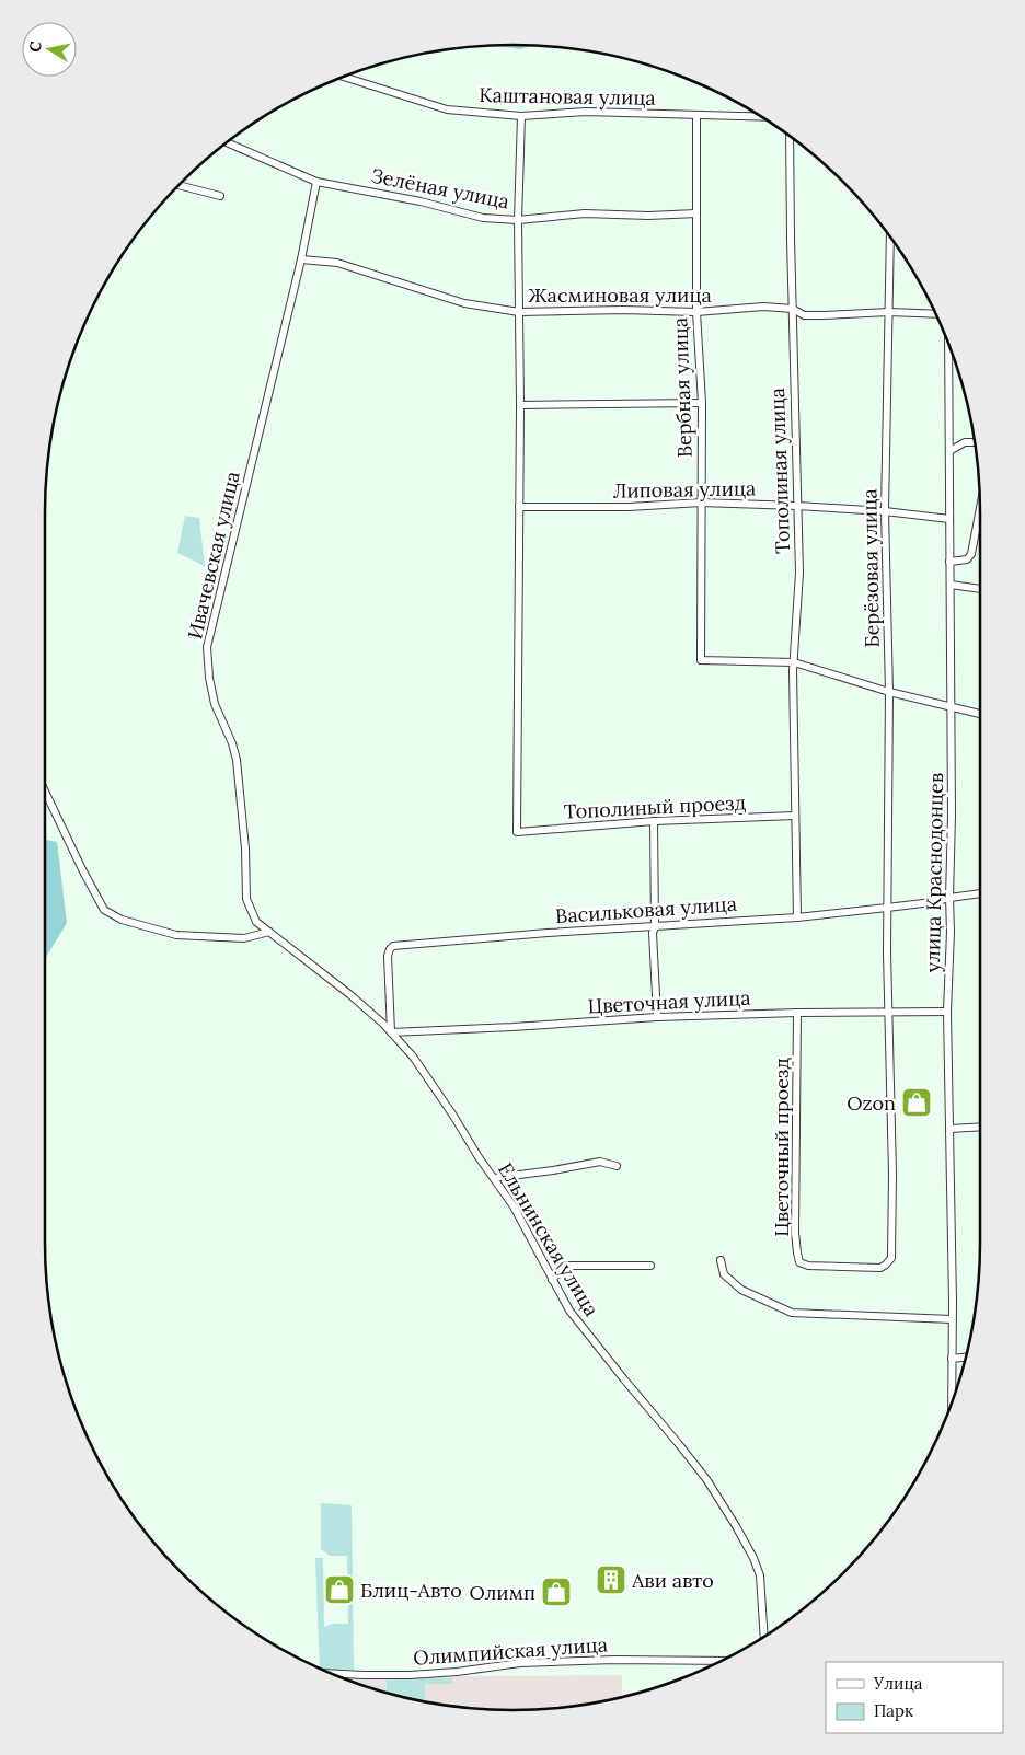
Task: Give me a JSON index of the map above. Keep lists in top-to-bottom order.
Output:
{
  "streets": {
    "street": [
      "Каштановая улица",
      "Зелёная улица",
      "Жасминовая улица",
      "Вербная улица",
      "Тополиная улица",
      "Липовая улица",
      "Ивачевская улица",
      "Берёзовая улица",
      "Тополиный проезд",
      "улица Краснодонцев",
      "Васильковая улица",
      "Цветочная улица",
      "Цветочный проезд",
      "Ельнинская улица",
      "Олимпийская улица"
    ]
  },
  "crossings": [
    ["Каштановая улица", "Вербная улица"],
    ["Зелёная улица", "Вербная улица"],
    ["Зелёная улица", "Ивачевская улица"],
    ["Жасминовая улица", "Вербная улица"],
    ["Жасминовая улица", "Тополиная улица"],
    ["Жасминовая улица", "Ивачевская улица"],
    ["Жасминовая улица", "Берёзовая улица"],
    ["Вербная улица", "Тополиная улица"],
    ["Вербная улица", "Липовая улица"],
    ["Тополиная улица", "Липовая улица"],
    ["Тополиная улица", "Тополиный проезд"],
    ["Тополиная улица", "Васильковая улица"],
    ["Липовая улица", "Берёзовая улица"],
    ["Липовая улица", "Тополиный проезд"],
    ["Липовая улица", "улица Краснодонцев"],
    ["Ивачевская улица", "Ельнинская улица"],
    ["Берёзовая улица", "Васильковая улица"],
    ["Берёзовая улица", "Цветочный проезд"],
    ["улица Краснодонцев", "Васильковая улица"],
    ["улица Краснодонцев", "Цветочная улица"],
    ["Васильковая улица", "Цветочная улица"],
    ["Васильковая улица", "Цветочный проезд"],
    ["Васильковая улица", "Ельнинская улица"],
    ["Цветочная улица", "Цветочный проезд"],
    ["Цветочная улица", "Ельнинская улица"]
  ],
  "places": {
    "shop": ["Ozon", "Блиц-Авто", "Олимп"],
    "building": ["Ави авто"]
  },
  "legend": ["Улица", "Парк"],
  "north": "left"
}
